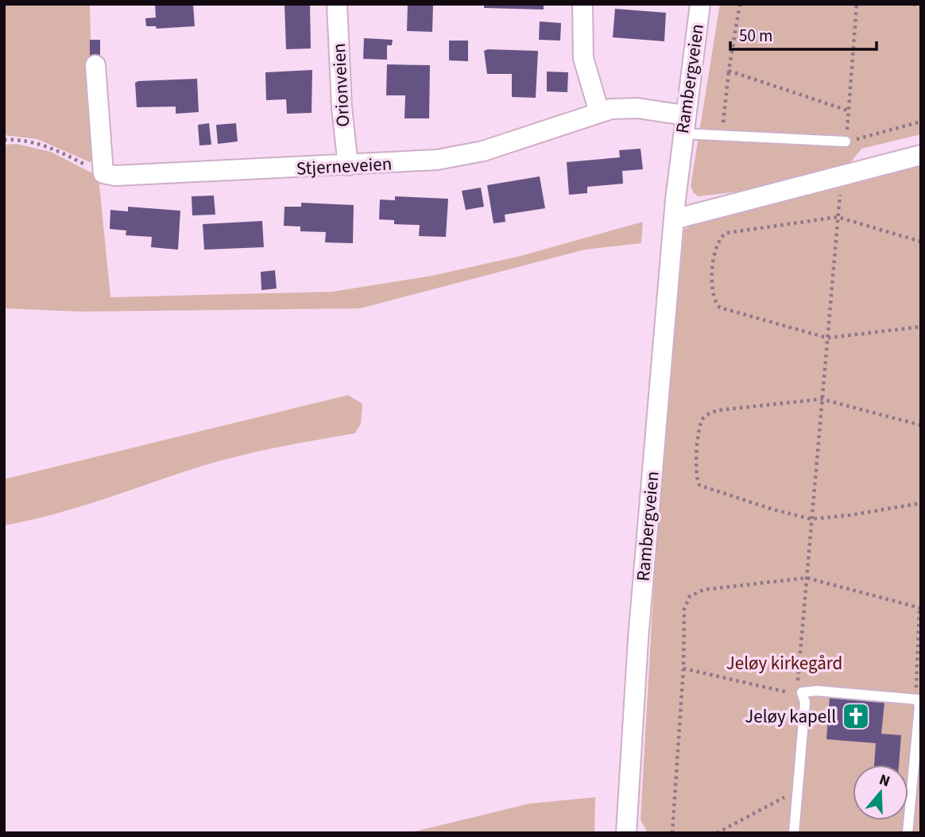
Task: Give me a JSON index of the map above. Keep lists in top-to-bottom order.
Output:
{
  "streets": {
    "street": ["Rambergveien", "Orionveien", "Stjerneveien"]
  },
  "crossings": [
    ["Rambergveien", "Stjerneveien"],
    ["Orionveien", "Stjerneveien"]
  ],
  "parks": ["Jeløy kirkegård"],
  "places": {
    "church": ["Jeløy kapell"]
  },
  "scale_bar": "50 m",
  "north": "top"
}
